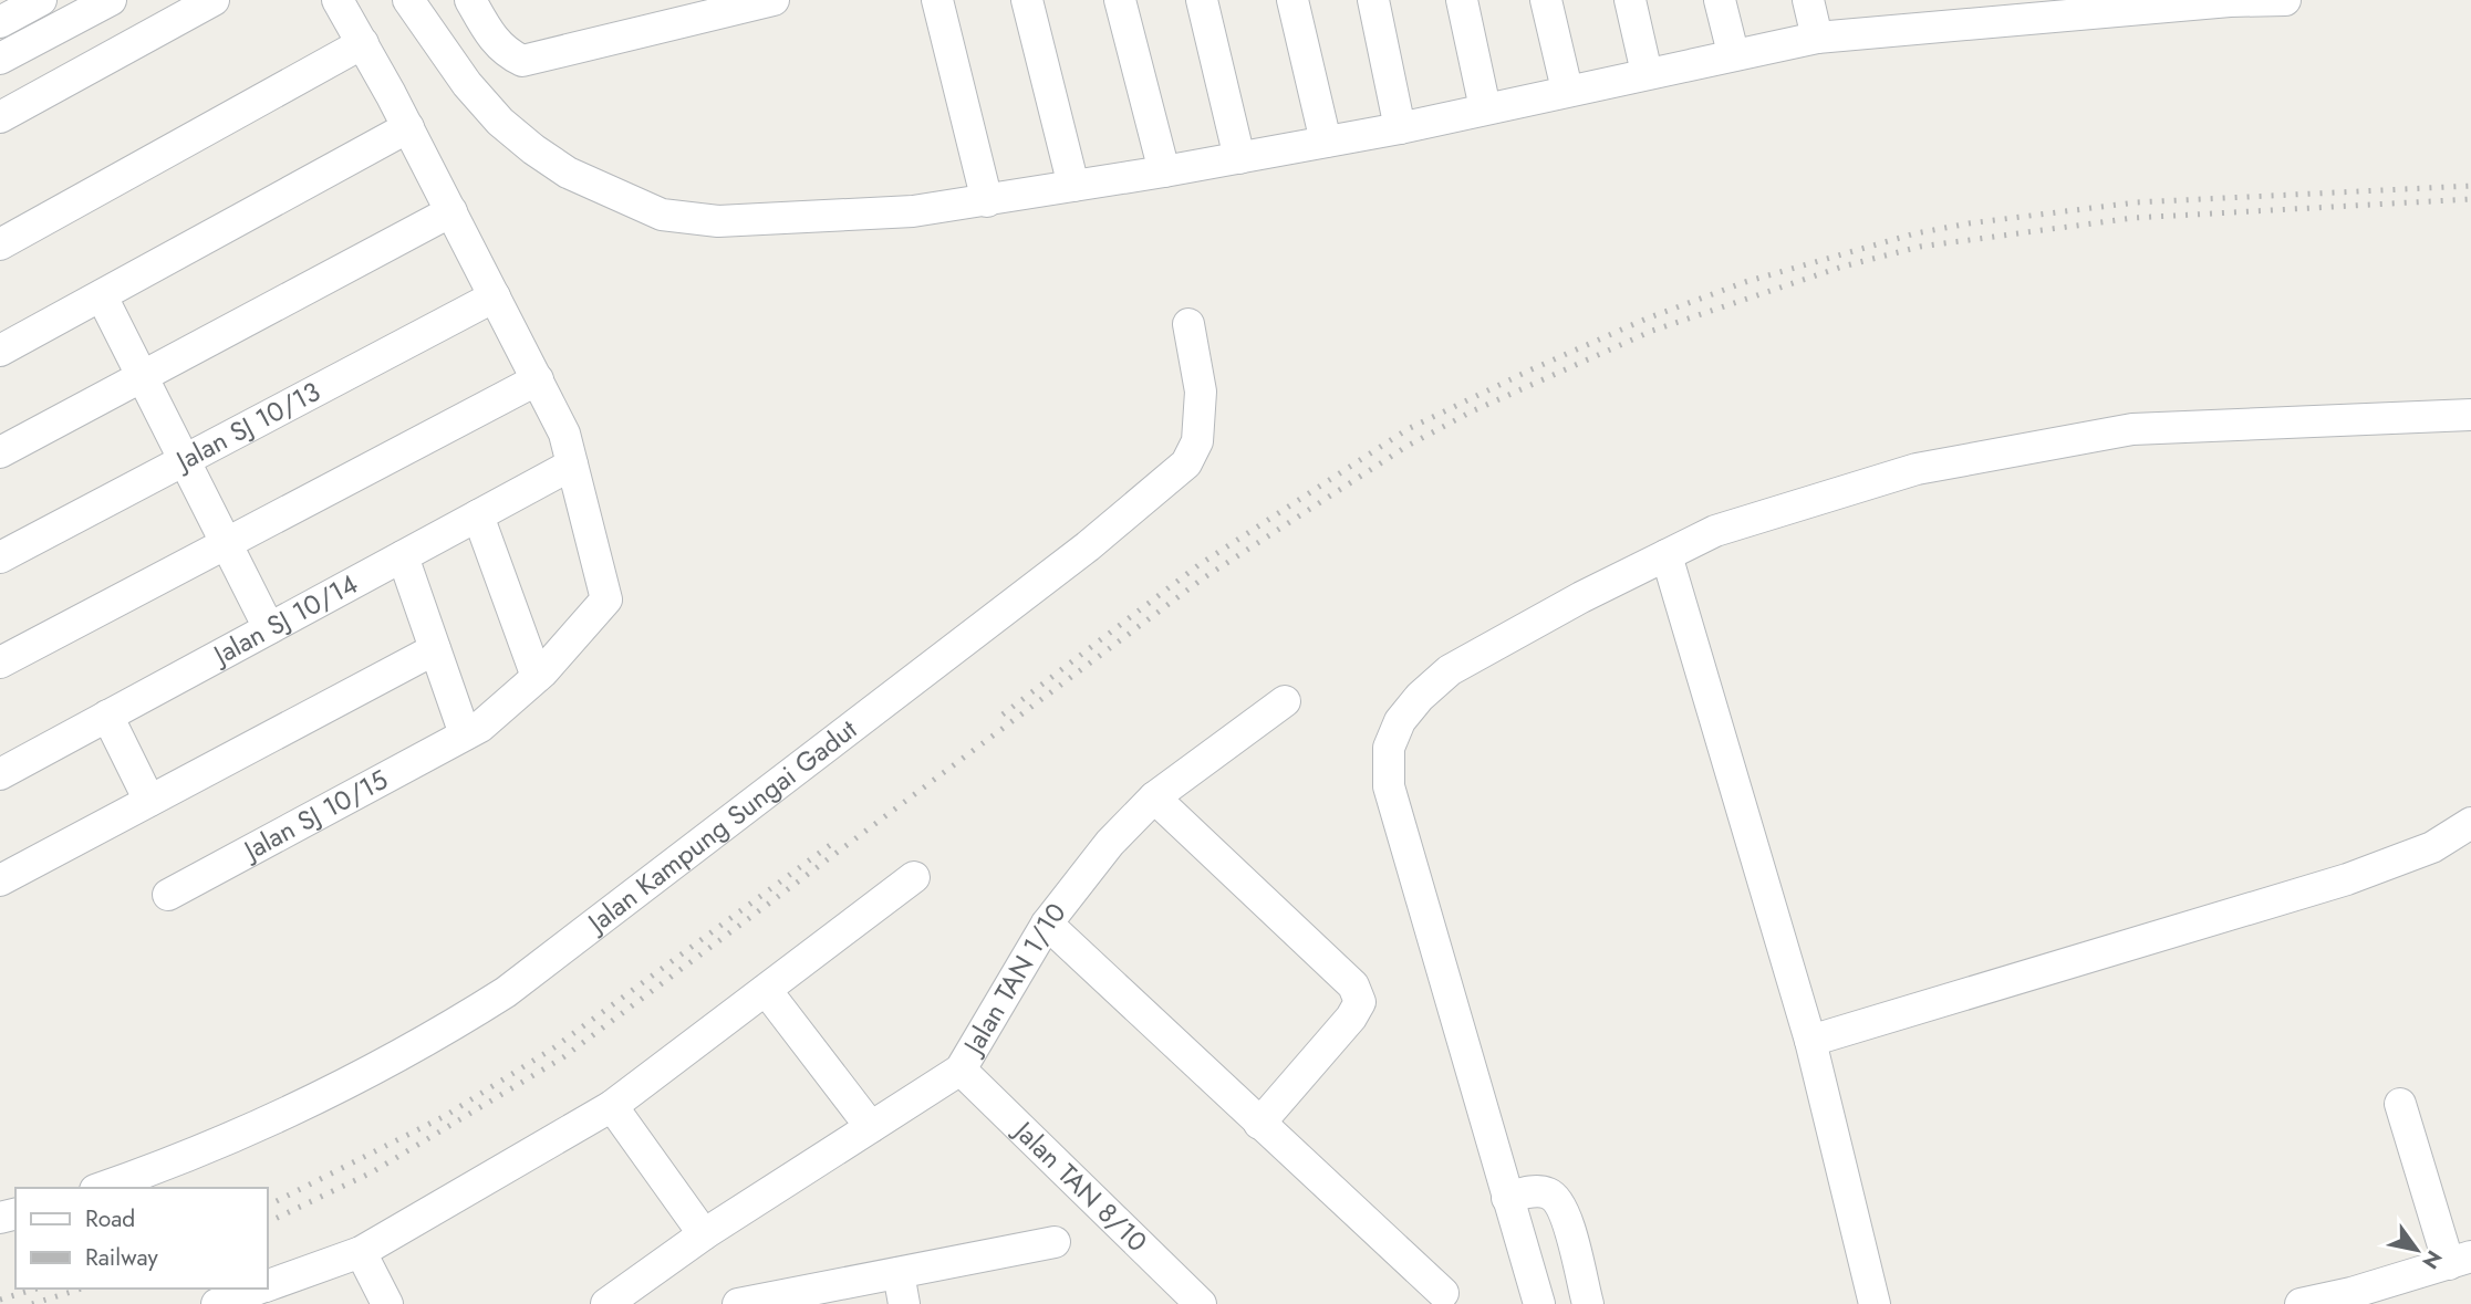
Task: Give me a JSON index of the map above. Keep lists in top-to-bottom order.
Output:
{
  "streets": {
    "street": [
      "Jalan SJ 10/13",
      "Jalan SJ 10/14",
      "Jalan SJ 10/15",
      "Jalan Kampung Sungai Gadut",
      "Jalan TAN 1/10",
      "Jalan TAN 8/10"
    ]
  },
  "crossings": [
    ["Jalan SJ 10/14", "Jalan SJ 10/15"],
    ["Jalan TAN 1/10", "Jalan TAN 8/10"]
  ],
  "legend": ["Road", "Railway"],
  "north": "bottom right"
}
